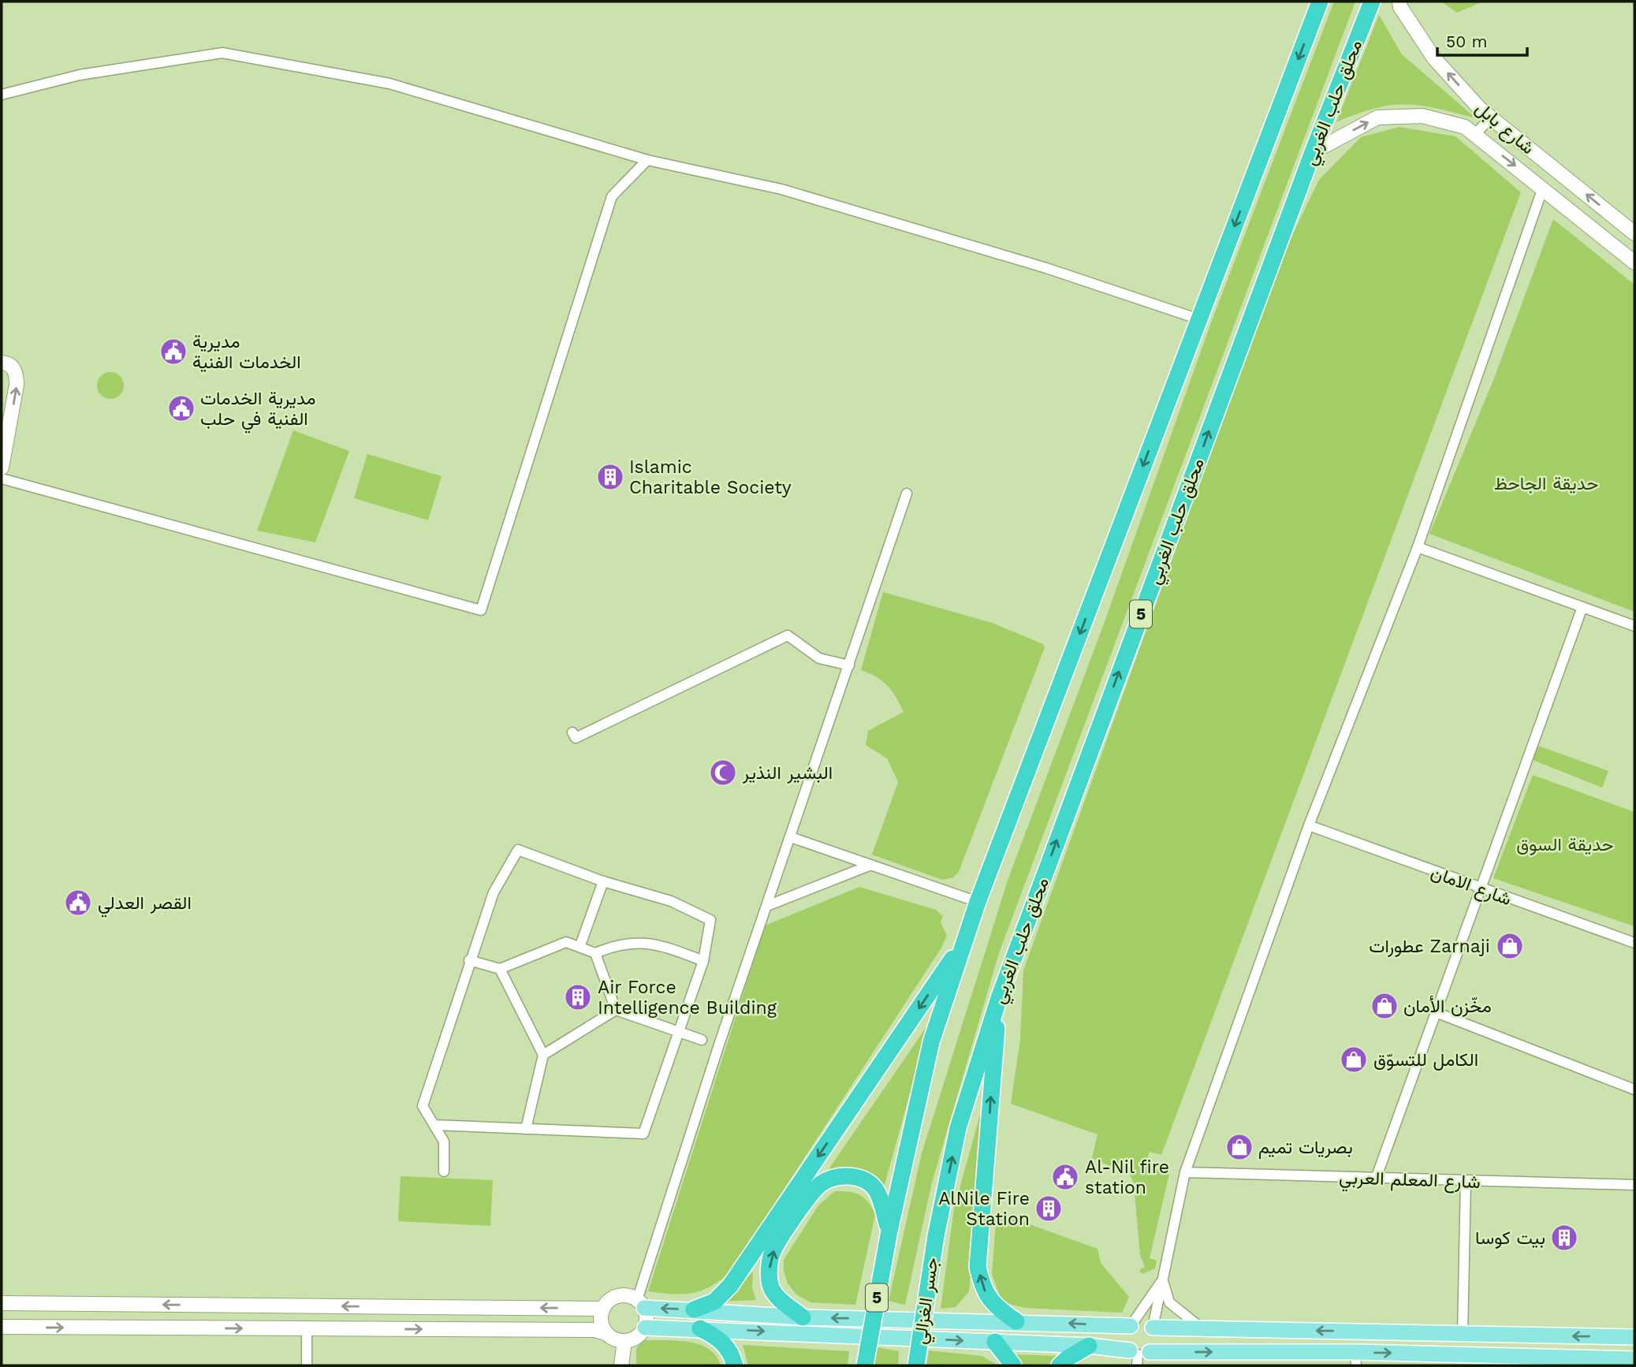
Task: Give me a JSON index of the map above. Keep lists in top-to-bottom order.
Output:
{
  "streets": {
    "highway": ["محلق حلب الغربي", "5", "جسر الغزالي"],
    "main road": ["شارع بابل"],
    "street": ["شارع الامان", "شارع المعلم العربي"]
  },
  "crossings": [
    ["محلق حلب الغربي", "جسر الغزالي"]
  ],
  "parks": ["حديقة الجاحظ", "حديقة السوق"],
  "places": {
    "public building": [
      "مديرية الخدمات الفنية",
      "مديرية الخدمات الفنية في حلب",
      "القصر العدلي",
      "Al-Nil fire station"
    ],
    "building": [
      "Islamic Charitable Society",
      "Air Force Intelligence Building",
      "AlNile Fire Station",
      "بيت كوسا"
    ],
    "mosque": ["البشير النذير"],
    "shop": [
      "عطورات Zarnaji",
      "مخّزن الأمان",
      "الكامل للتسوّق",
      "بصريات تميم"
    ]
  },
  "scale_bar": "50 m"
}
